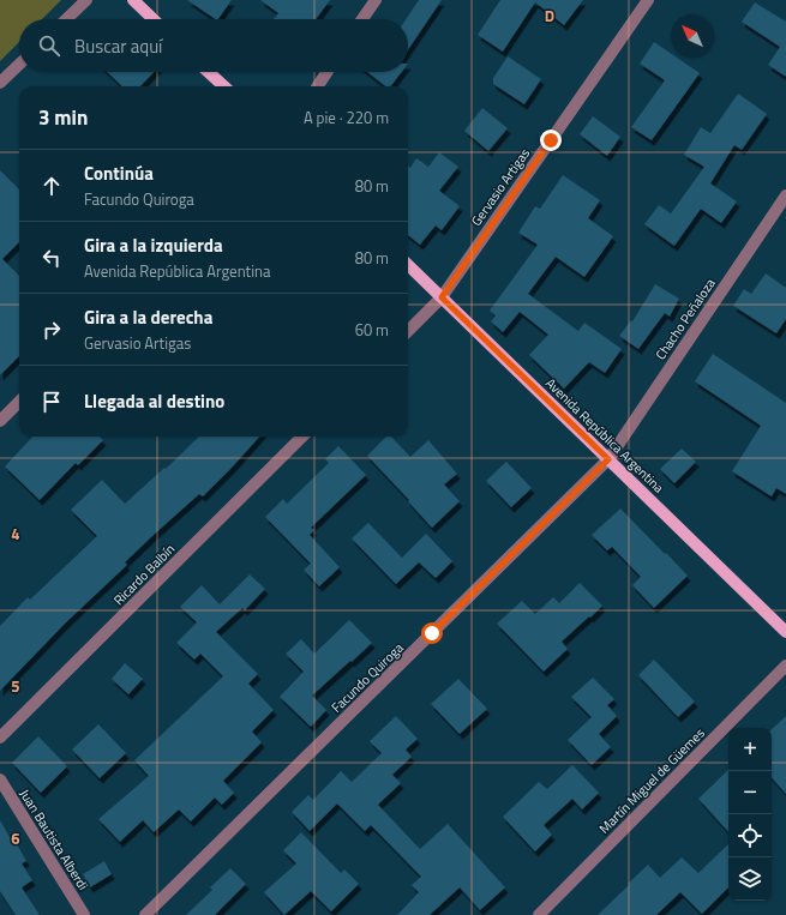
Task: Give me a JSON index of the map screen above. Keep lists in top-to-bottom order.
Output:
{
  "streets": {
    "main road": ["Avenida República Argentina"],
    "street": [
      "Gervasio Artigas",
      "Chacho Peñaloza",
      "Ricardo Balbín",
      "Facundo Quiroga",
      "Martín Miguel de Güemes",
      "Juan Bautista Alberdi"
    ]
  },
  "crossings": [
    ["Gervasio Artigas", "Avenida República Argentina"],
    ["Chacho Peñaloza", "Avenida República Argentina"],
    ["Chacho Peñaloza", "Facundo Quiroga"],
    ["Avenida República Argentina", "Facundo Quiroga"]
  ],
  "north": "top left",
  "page": {
    "search": "Buscar aquí",
    "heading": ["3 min", "A pie · 220 m"],
    "list": [
      ["Continúa", "Facundo Quiroga", "80 m"],
      ["Gira a la izquierda", "Avenida República Argentina", "80 m"],
      ["Gira a la derecha", "Gervasio Artigas", "60 m"],
      "Llegada al destino"
    ],
    "map_buttons": ["+", "−"]
  },
  "grid": {
    "columns": ["D"],
    "rows": ["4", "5", "6"]
  }
}
